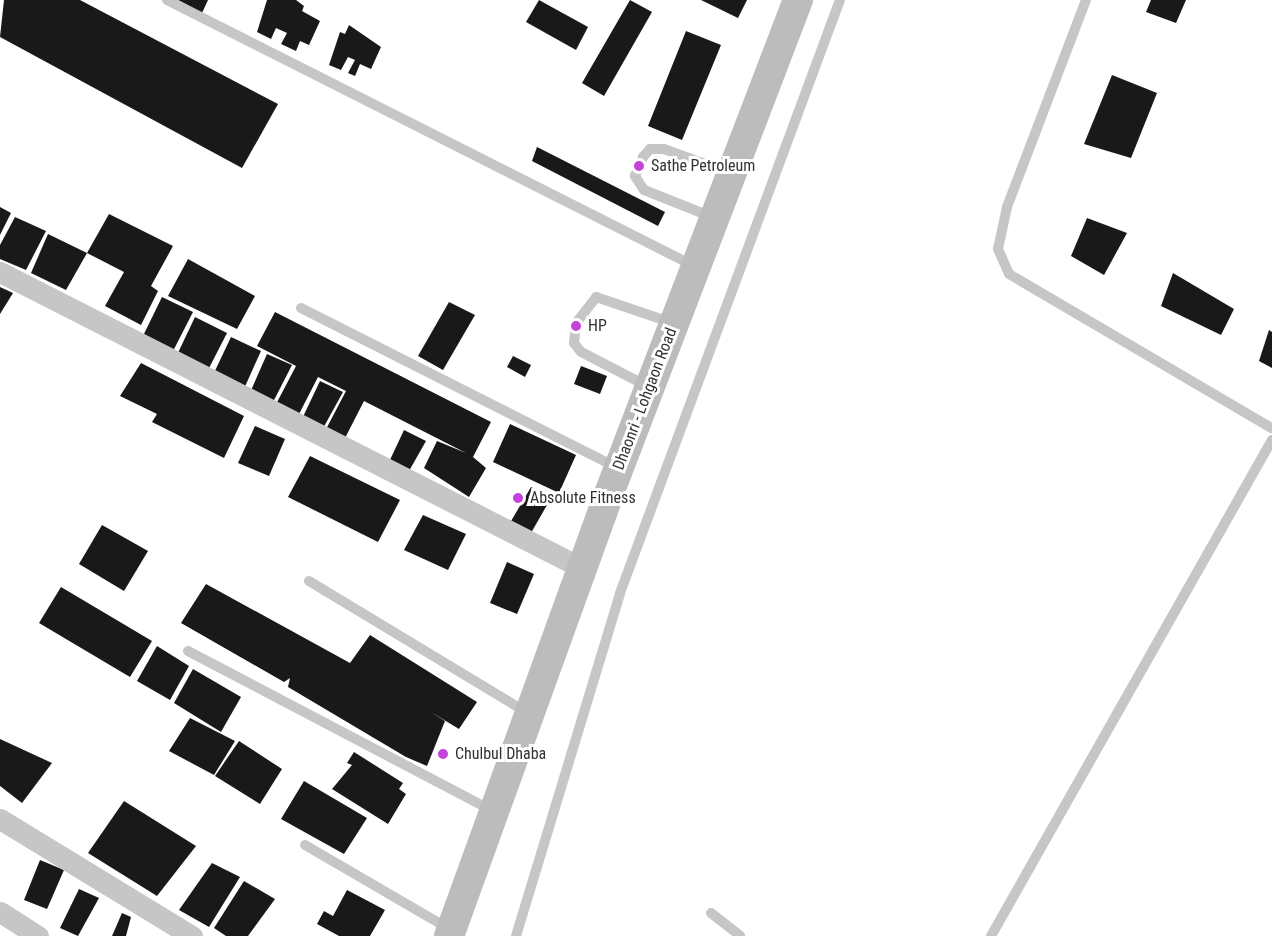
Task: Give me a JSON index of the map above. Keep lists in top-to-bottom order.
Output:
{
  "streets": {
    "main road": ["Dhaonri - Lohgaon Road"]
  },
  "places": [
    "Sathe Petroleum",
    "HP",
    "Absolute Fitness",
    "Chulbul Dhaba"
  ]
}
